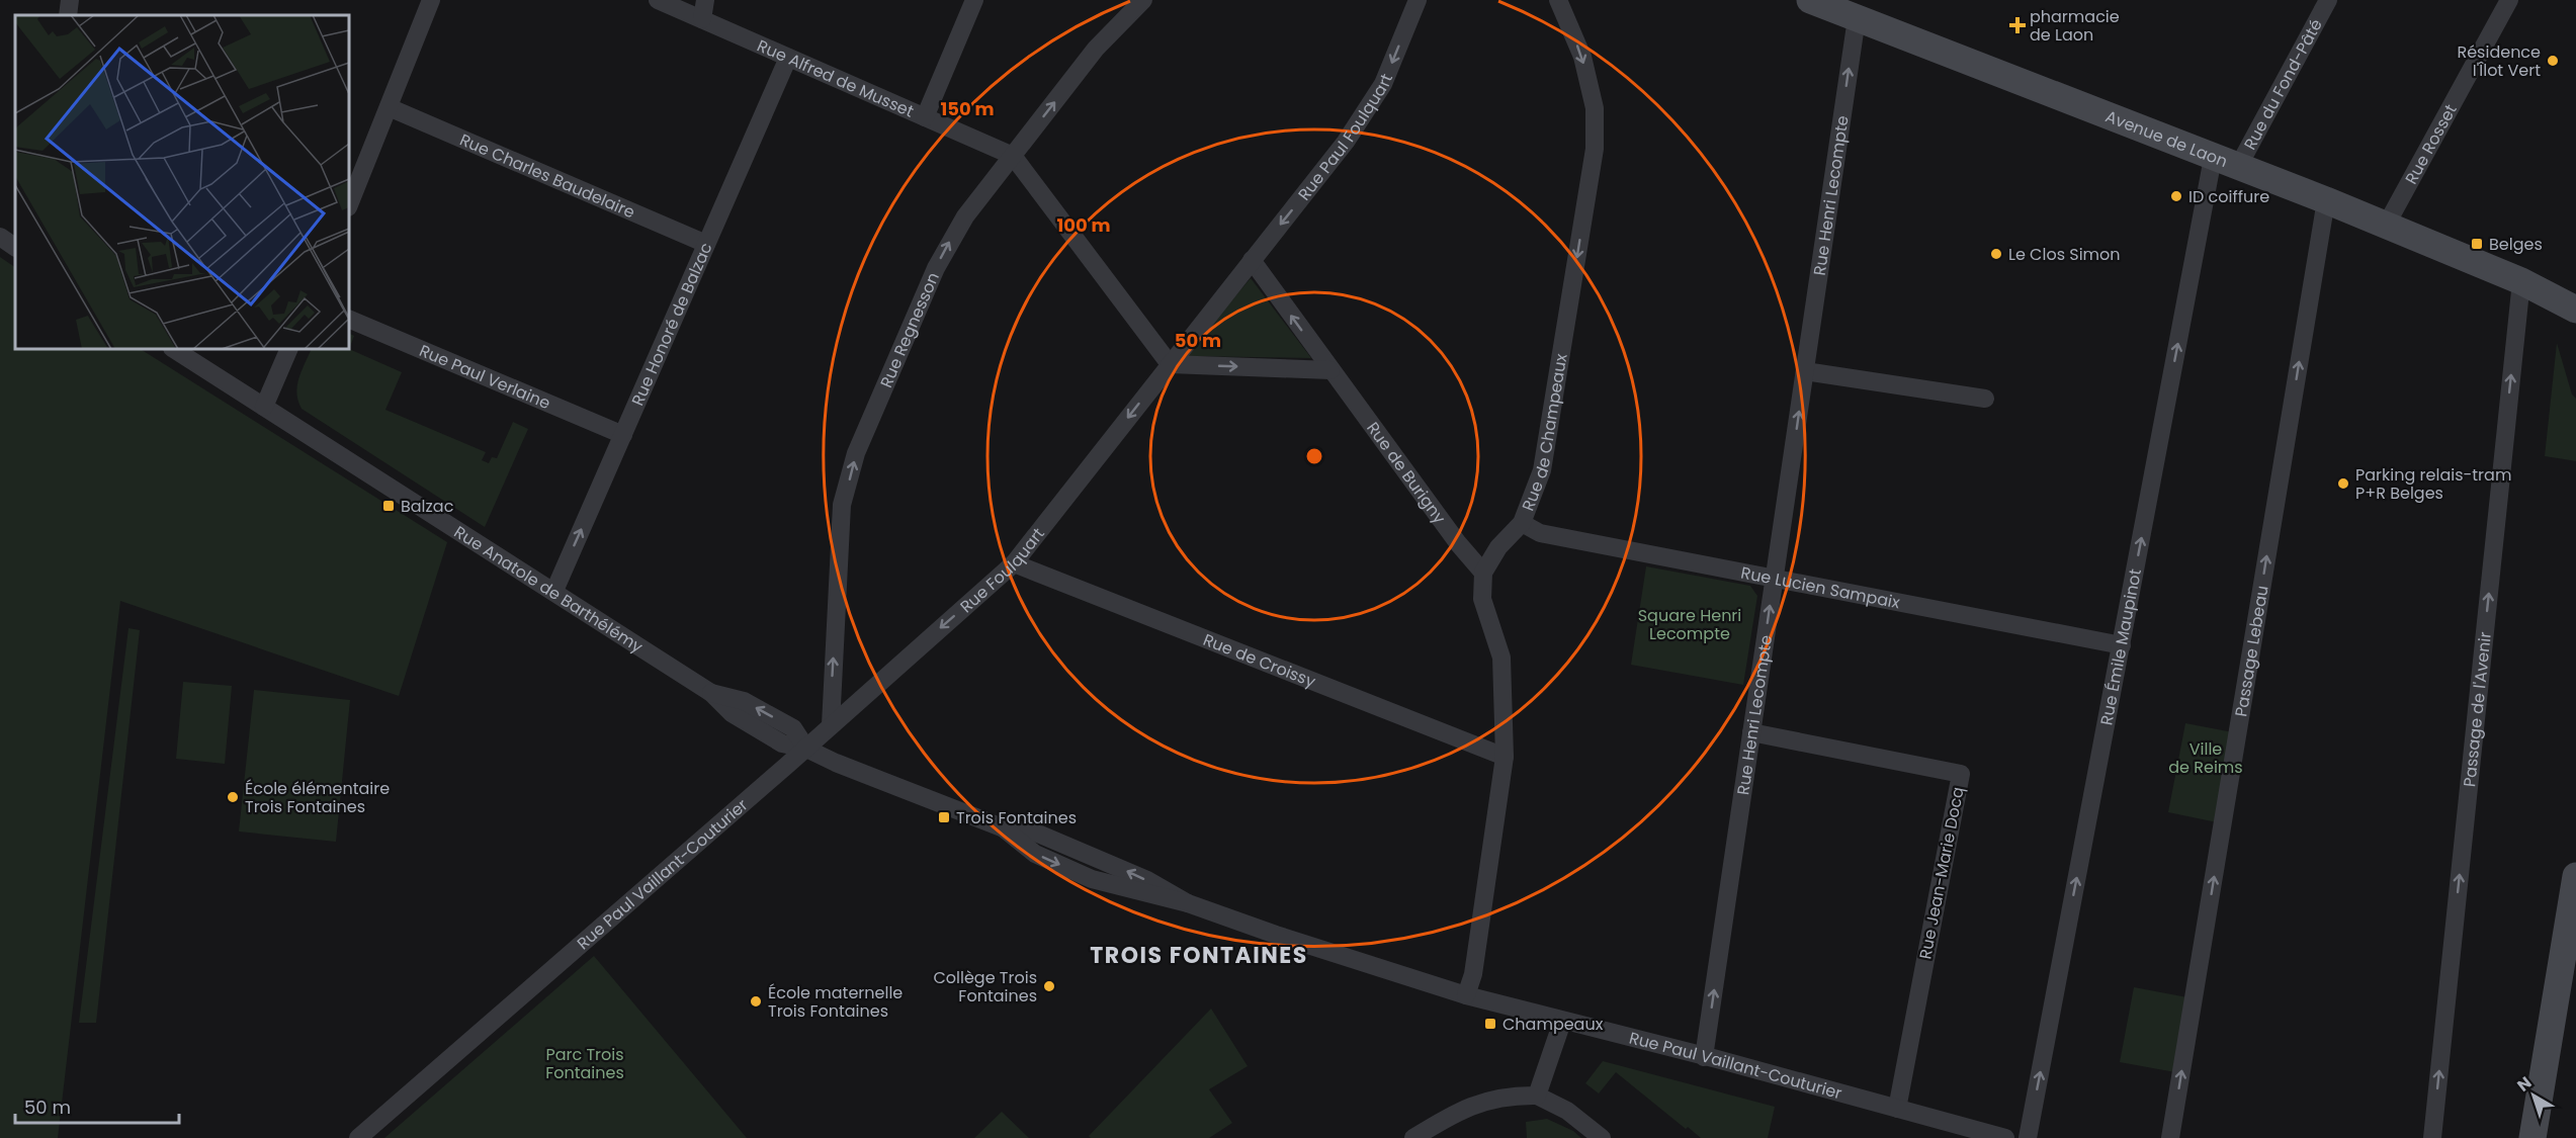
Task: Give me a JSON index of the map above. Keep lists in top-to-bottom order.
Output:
{
  "streets": {
    "main road": ["Avenue de Laon"],
    "street": [
      "Rue Alfred de Musset",
      "Rue du Fond-Pâté",
      "Rue Paul Foulquart",
      "Rue Rosset",
      "Rue Charles Baudelaire",
      "Rue Henri Lecompte",
      "Rue Honoré de Balzac",
      "Rue Regnesson",
      "Rue Paul Verlaine",
      "Rue de Champeaux",
      "Rue de Burigny",
      "Rue Foulquart",
      "Rue Lucien Sampaix",
      "Rue Anatole de Barthélémy",
      "Rue Émile Maupinot",
      "Passage Lebeau",
      "Rue de Croissy",
      "Passage de l'Avenir",
      "Rue Jean-Marie Docq",
      "Rue Paul Vaillant-Couturier"
    ]
  },
  "crossings": [
    ["Rue Alfred de Musset", "Rue Honoré de Balzac"],
    ["Rue Alfred de Musset", "Rue Regnesson"],
    ["Rue du Fond-Pâté", "Avenue de Laon"],
    ["Rue du Fond-Pâté", "Rue Émile Maupinot"],
    ["Rue Paul Foulquart", "Rue de Burigny"],
    ["Rue Paul Foulquart", "Rue Foulquart"],
    ["Avenue de Laon", "Rue Rosset"],
    ["Avenue de Laon", "Rue Henri Lecompte"],
    ["Avenue de Laon", "Rue Émile Maupinot"],
    ["Avenue de Laon", "Passage Lebeau"],
    ["Avenue de Laon", "Passage de l'Avenir"],
    ["Rue Charles Baudelaire", "Rue Honoré de Balzac"],
    ["Rue Henri Lecompte", "Rue Lucien Sampaix"],
    ["Rue Henri Lecompte", "Rue Jean-Marie Docq"],
    ["Rue Henri Lecompte", "Rue Paul Vaillant-Couturier"],
    ["Rue Honoré de Balzac", "Rue Paul Verlaine"],
    ["Rue Honoré de Balzac", "Rue Anatole de Barthélémy"],
    ["Rue Regnesson", "Rue Foulquart"],
    ["Rue de Champeaux", "Rue de Burigny"],
    ["Rue de Champeaux", "Rue Lucien Sampaix"],
    ["Rue Foulquart", "Rue Anatole de Barthélémy"],
    ["Rue Foulquart", "Rue de Croissy"],
    ["Rue Foulquart", "Rue Paul Vaillant-Couturier"],
    ["Rue Lucien Sampaix", "Rue Émile Maupinot"],
    ["Rue Anatole de Barthélémy", "Rue Paul Vaillant-Couturier"],
    ["Rue Jean-Marie Docq", "Rue Paul Vaillant-Couturier"]
  ],
  "one_way": [
    "Rue Paul Foulquart",
    "Rue Henri Lecompte",
    "Rue Regnesson",
    "Rue de Champeaux",
    "Rue Foulquart",
    "Rue Émile Maupinot",
    "Passage Lebeau",
    "Passage de l'Avenir"
  ],
  "districts": ["TROIS FONTAINES"],
  "parks": ["Square Henri Lecompte", "Ville de Reims", "Parc Trois Fontaines"],
  "places": {
    "health": ["pharmacie de Laon"],
    "other": [
      "Résidence I'Îlot Vert",
      "ID coiffure",
      "Le Clos Simon",
      "Parking relais-tram P+R Belges",
      "École élémentaire Trois Fontaines",
      "Collège Trois Fontaines",
      "École maternelle Trois Fontaines"
    ],
    "transit": [
      "Belges",
      "Balzac",
      "Trois Fontaines",
      "Champeaux"
    ]
  },
  "scale_bar": "50 m",
  "north": "top left",
  "rings": ["150 m", "100 m", "50 m"]
}
